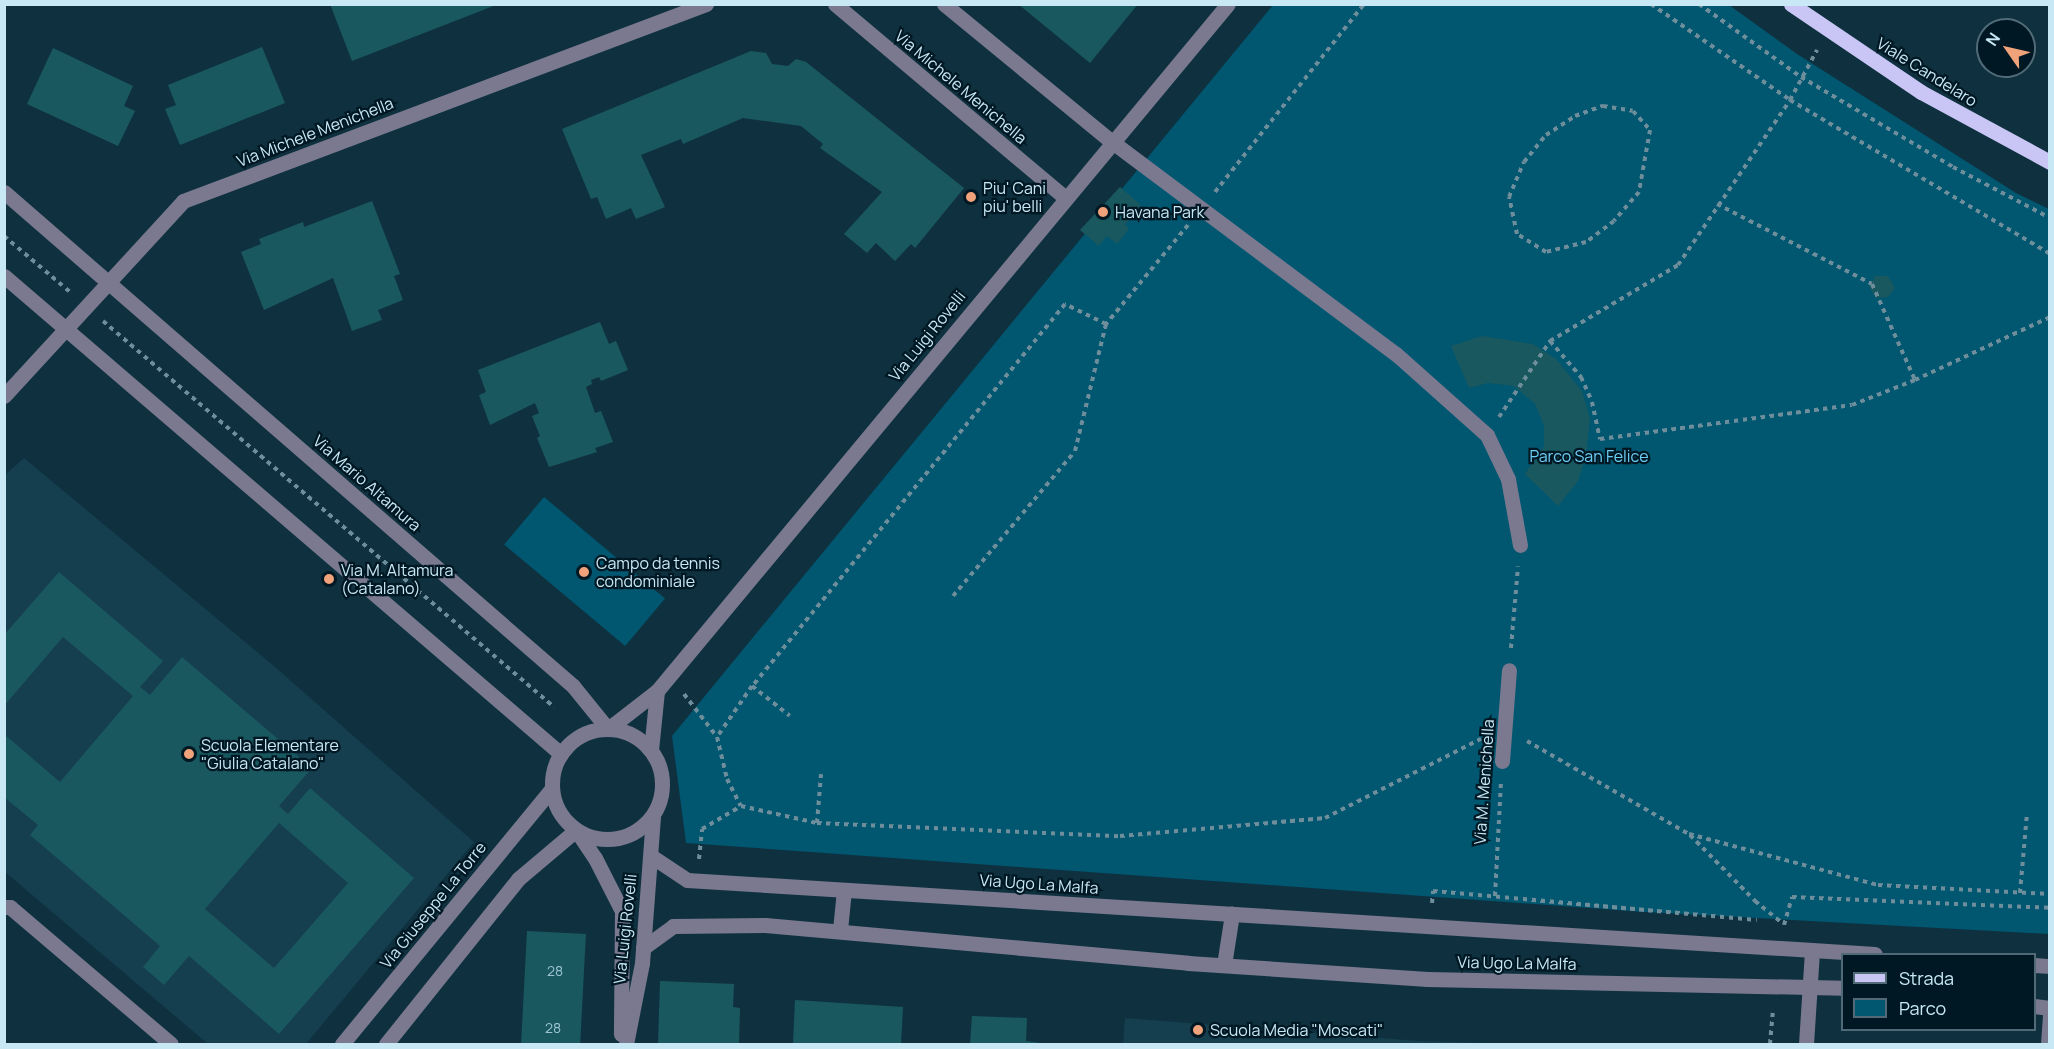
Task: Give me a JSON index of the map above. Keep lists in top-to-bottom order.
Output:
{
  "streets": {
    "main road": ["Viale Candelaro"],
    "street": [
      "Via Michele Menichella",
      "Via Luigi Rovelli",
      "Via Mario Altamura",
      "Via M. Menichella",
      "Via Ugo La Malfa",
      "Via Giuseppe La Torre"
    ]
  },
  "crossings": [
    ["Via Michele Menichella", "Via Luigi Rovelli"],
    ["Via Michele Menichella", "Via Mario Altamura"],
    ["Via Luigi Rovelli", "Via Mario Altamura"],
    ["Via Luigi Rovelli", "Via Ugo La Malfa"],
    ["Via Luigi Rovelli", "Via Giuseppe La Torre"],
    ["Via Mario Altamura", "Via Giuseppe La Torre"]
  ],
  "parks": ["Parco San Felice"],
  "places": [
    "Piu' Cani piu' belli",
    "Havana Park",
    "Campo da tennis condominiale",
    "Via M. Altamura (Catalano)",
    "Scuola Elementare \"Giulia Catalano\"",
    "Scuola Media \"Moscati\""
  ],
  "house_numbers": ["28", "28"],
  "legend": ["Strada", "Parco"],
  "north": "top left"
}
